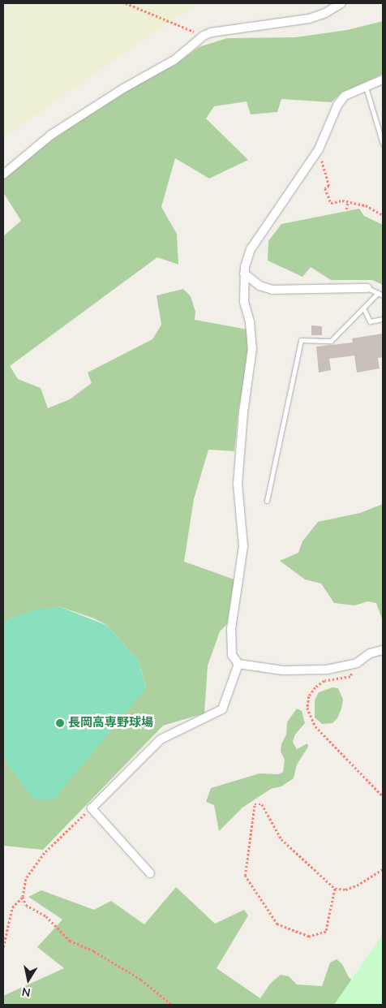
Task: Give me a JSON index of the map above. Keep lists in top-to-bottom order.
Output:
{
  "places": ["長岡高専野球場"],
  "north": "bottom"
}
